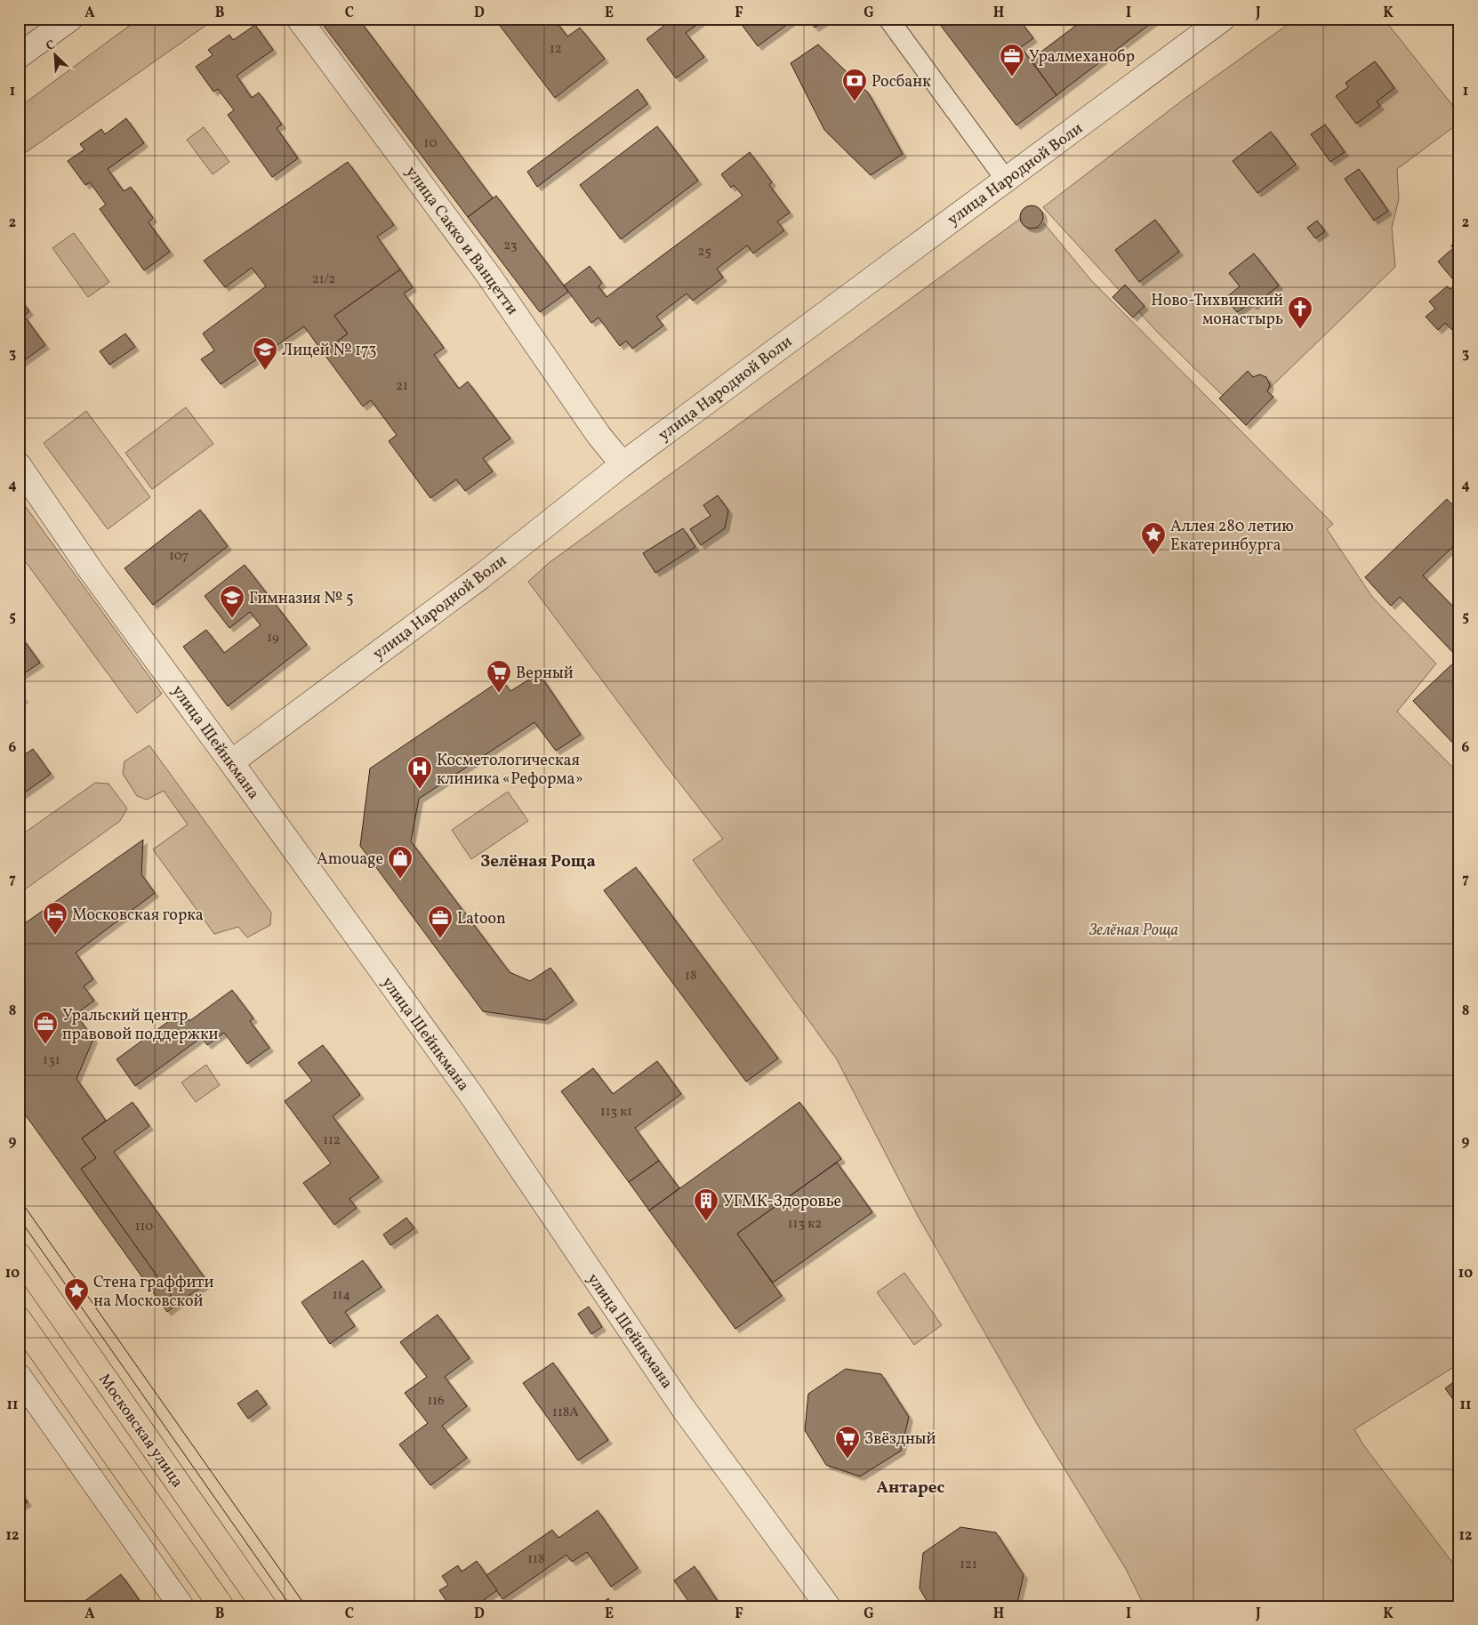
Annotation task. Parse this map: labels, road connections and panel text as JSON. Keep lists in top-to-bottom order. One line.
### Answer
{"streets":{"main road":["Московская улица"],"street":["улица Народной Воли","улица Сакко и Ванцетти","улица Шейнкмана"]},"crossings":[["улица Народной Воли","улица Сакко и Ванцетти"],["улица Народной Воли","улица Шейнкмана"]],"districts":["Зелёная Роща","Антарес"],"parks":["Зелёная Роща"],"places":{"office":["Уралмеханобр","Latoon","Уральский центр правовой поддержки"],"bank":["Росбанк"],"church":["Ново-Тихвинский монастырь"],"school or university":["Лицей № 173","Гимназия № 5"],"place":["Аллея 280 летию Екатеринбурга","Стена граффити на Московской"],"supermarket":["Верный","Звёздный"],"hospital":["Косметологическая клиника «Реформа»"],"shop":["Amouage"],"hotel":["Московская горка"],"building":["УГМК-Здоровье"]},"house_numbers":["12","10","23","25","21/2","21","107","19","18","131","113 к1","112","113 к2","110","114","116","118А","118","121"],"north":"top left","grid":{"columns":["A","B","C","D","E","F","G","H","I","J","K"],"rows":["1","2","3","4","5","6","7","8","9","10","11","12"]}}
